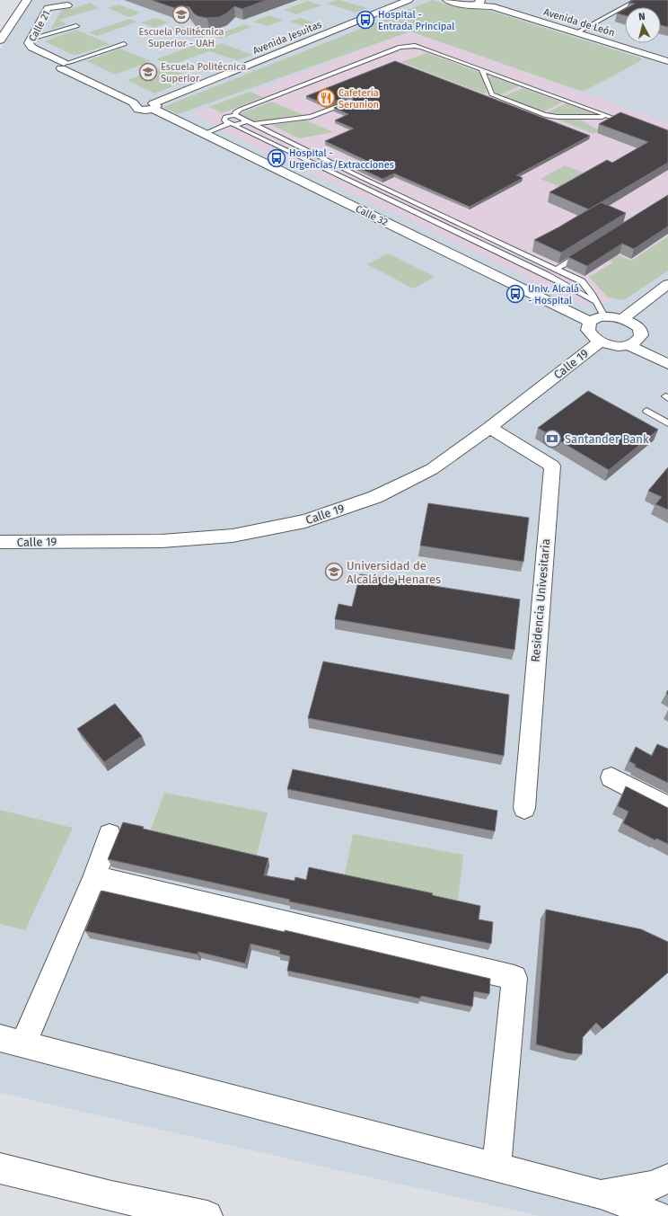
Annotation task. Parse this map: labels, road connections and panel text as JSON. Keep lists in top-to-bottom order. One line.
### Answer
{"streets":{"street":["Avenida de León","Calle 21","Avenida Jesuitas","Calle 32","Calle 19","Residencia Univesitaria"]},"crossings":[["Calle 21","Avenida Jesuitas"],["Calle 21","Calle 32"],["Avenida Jesuitas","Calle 32"],["Calle 19","Residencia Univesitaria"]],"places":{"school or university":["Escuela Politécnica Superior - UAH","Escuela Politécnica Superior","Universidad de Alcalá de Henares"],"bus stop":["Hospital - Entrada Principal","Hospital - Urgencias/Extracciones","Univ. Alcalá - Hospital"],"restaurant":["Cafetería Serunion"],"bank":["Santander Bank"]},"north":"top"}
